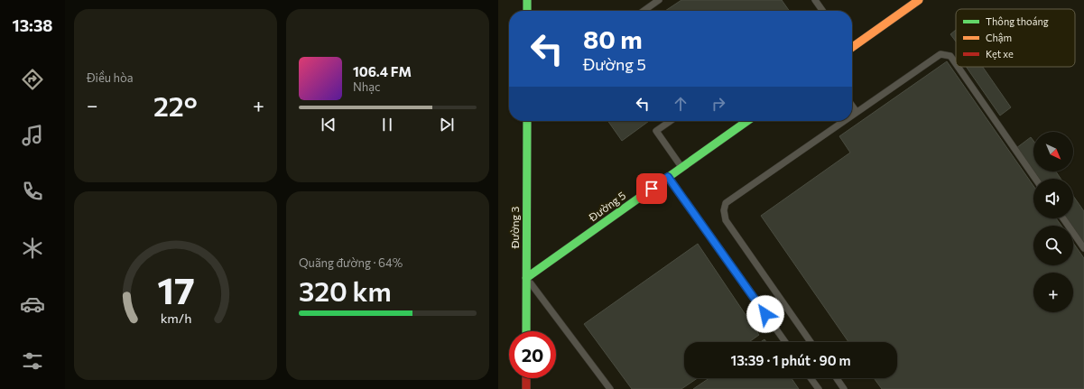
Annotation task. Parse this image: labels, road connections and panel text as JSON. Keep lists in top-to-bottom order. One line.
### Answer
{"streets":{"street":["Đường 5","Đường 3"]},"crossings":[["Đường 5","Đường 3"]],"legend":["Thông thoáng","Chậm","Kẹt xe"],"north":"bottom right","page":{"tabs":"13:38","tile":["Điều hòa",["Quãng đường · 64%","320 km"]],"turn":["80 m","Đường 5"],"song":["106.4 FM","Nhạc"],"heat":["−","22°","+"],"map_buttons":"+","limit":"20","trip":"13:39 · 1 phút · 90 m","gauge":["17","km/h"]}}
